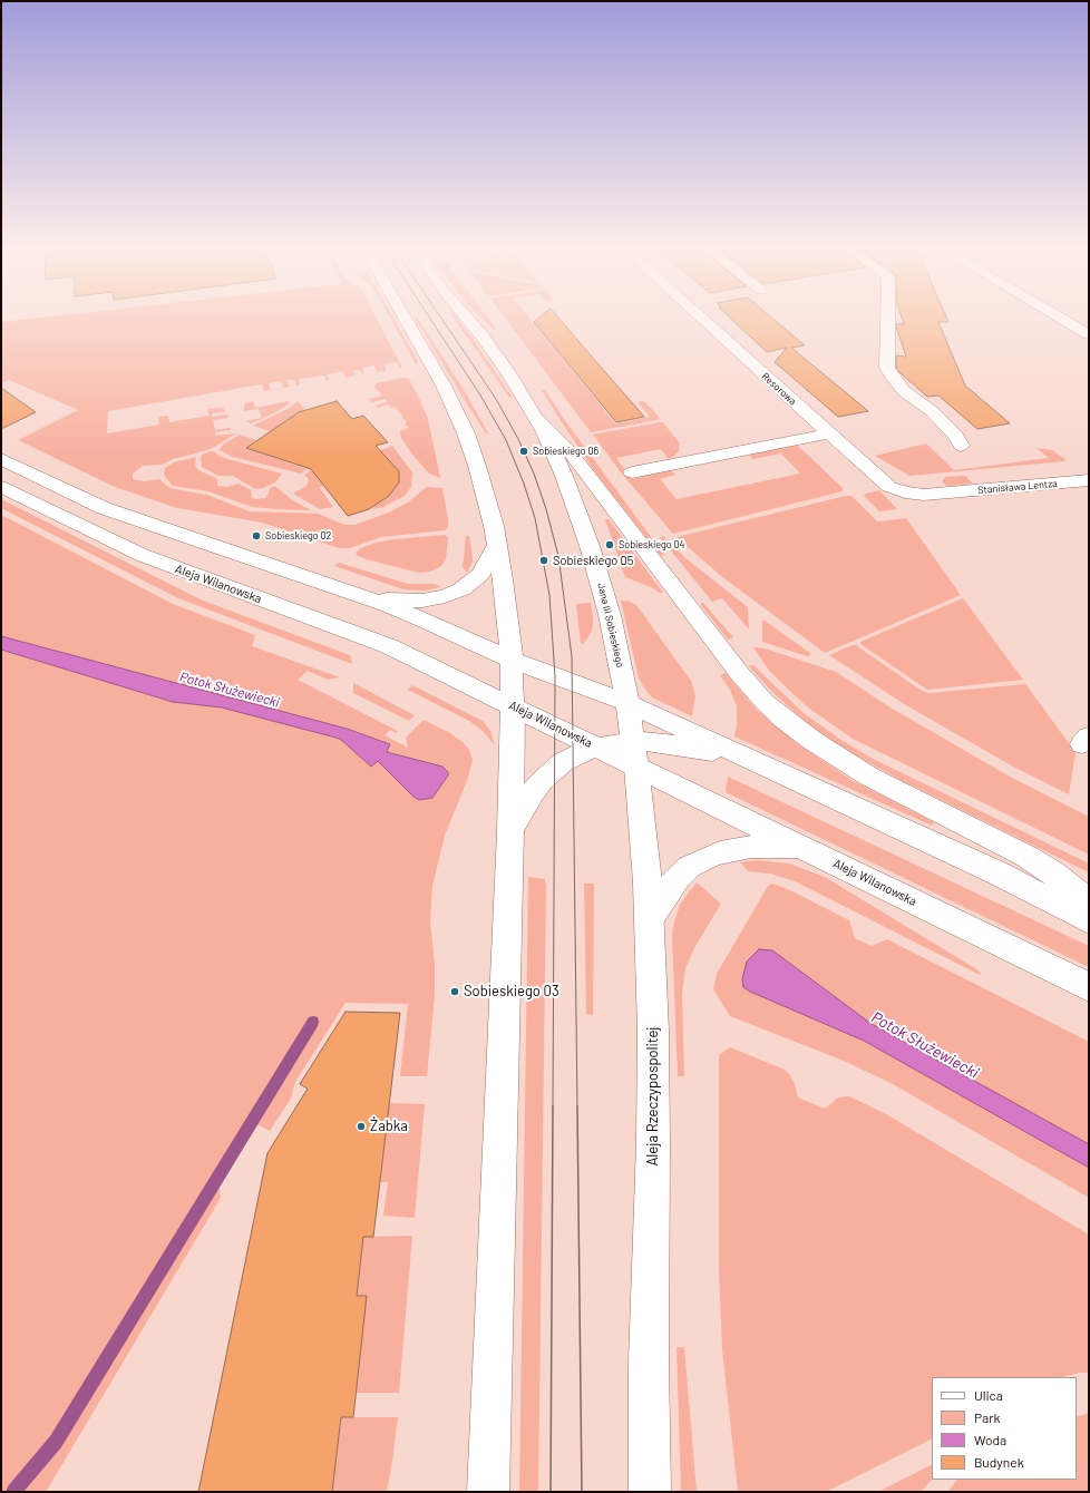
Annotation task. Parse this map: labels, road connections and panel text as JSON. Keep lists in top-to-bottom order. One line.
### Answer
{"streets":{"main road":["Resorowa","Stanisława Lentza","Aleja Wilanowska","Jana III Sobieskiego","Aleja Rzeczypospolitej"]},"crossings":[["Resorowa","Stanisława Lentza"],["Aleja Wilanowska","Aleja Rzeczypospolitej"],["Jana III Sobieskiego","Aleja Rzeczypospolitej"]],"water":["Potok Służewiecki"],"places":["Sobieskiego 06","Sobieskiego 02","Sobieskiego 04","Sobieskiego 05","Sobieskiego 03","Żabka"],"legend":["Ulica","Park","Woda","Budynek"]}
